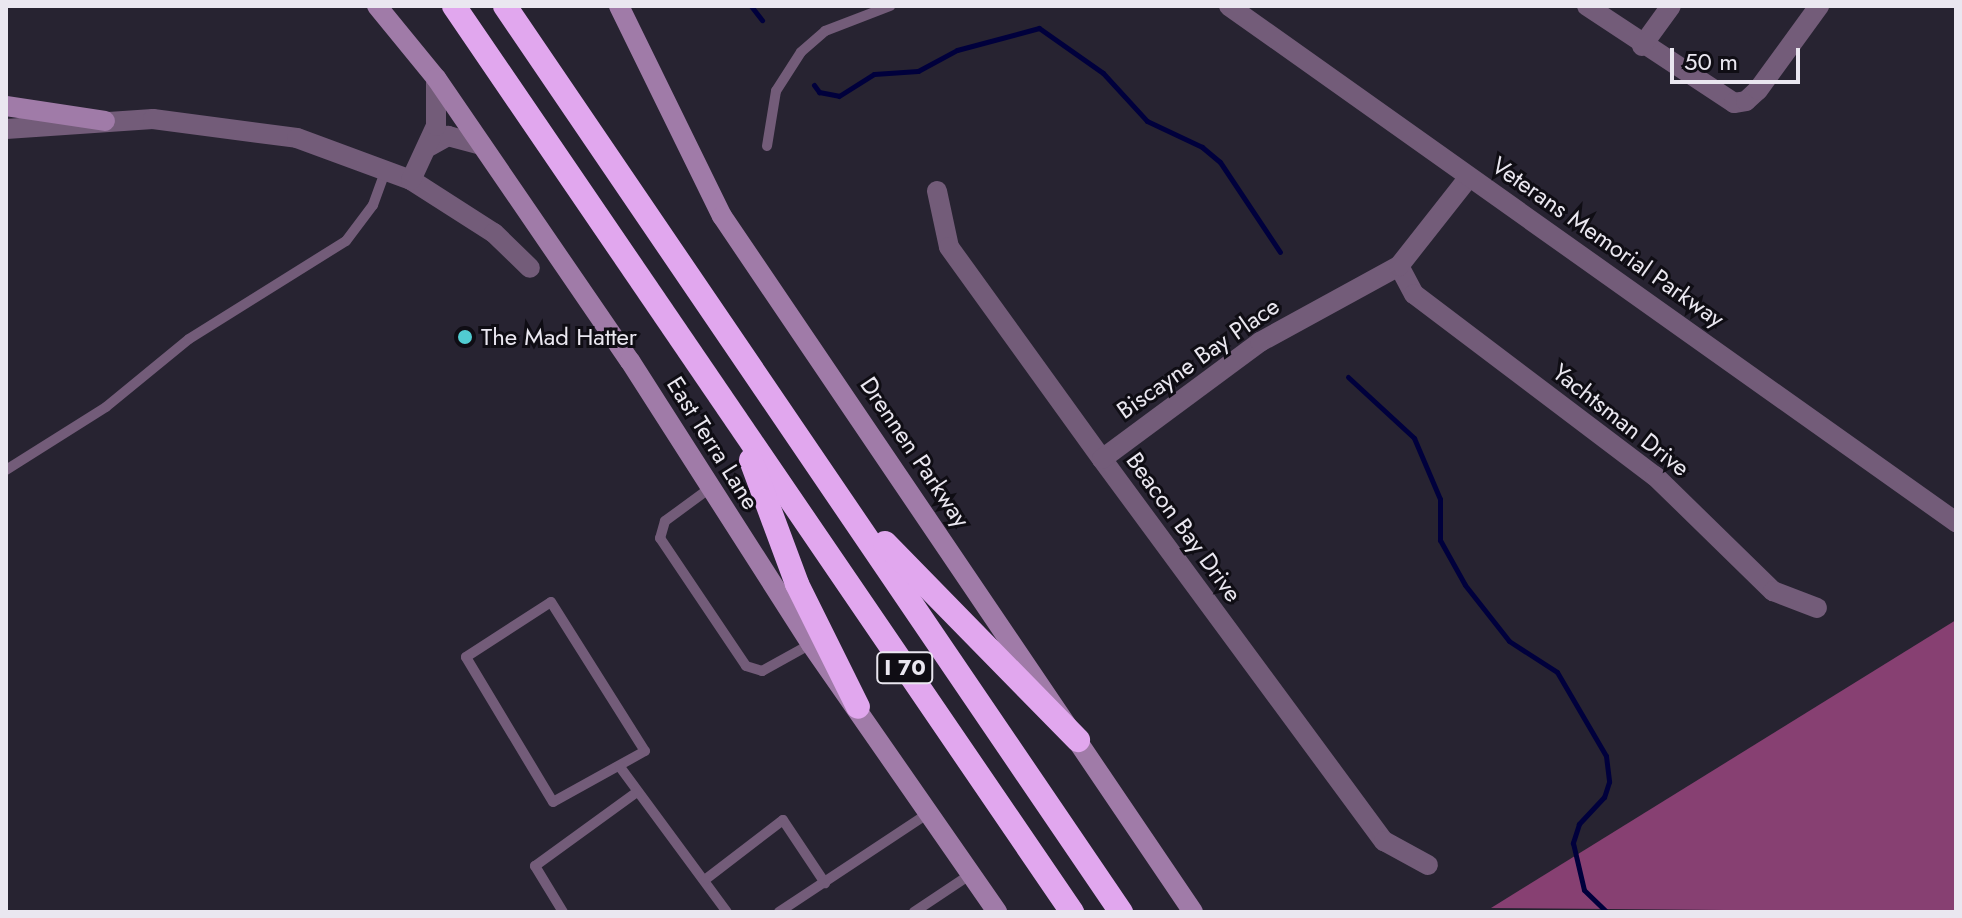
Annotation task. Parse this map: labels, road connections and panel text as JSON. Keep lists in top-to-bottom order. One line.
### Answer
{"streets":{"highway":["I 70"],"main road":["East Terra Lane","Drennen Parkway"],"street":["Veterans Memorial Parkway","Biscayne Bay Place","Yachtsman Drive","Beacon Bay Drive"]},"crossings":[["Biscayne Bay Place","Yachtsman Drive"],["Biscayne Bay Place","Beacon Bay Drive"]],"places":["The Mad Hatter"],"scale_bar":"50 m"}
